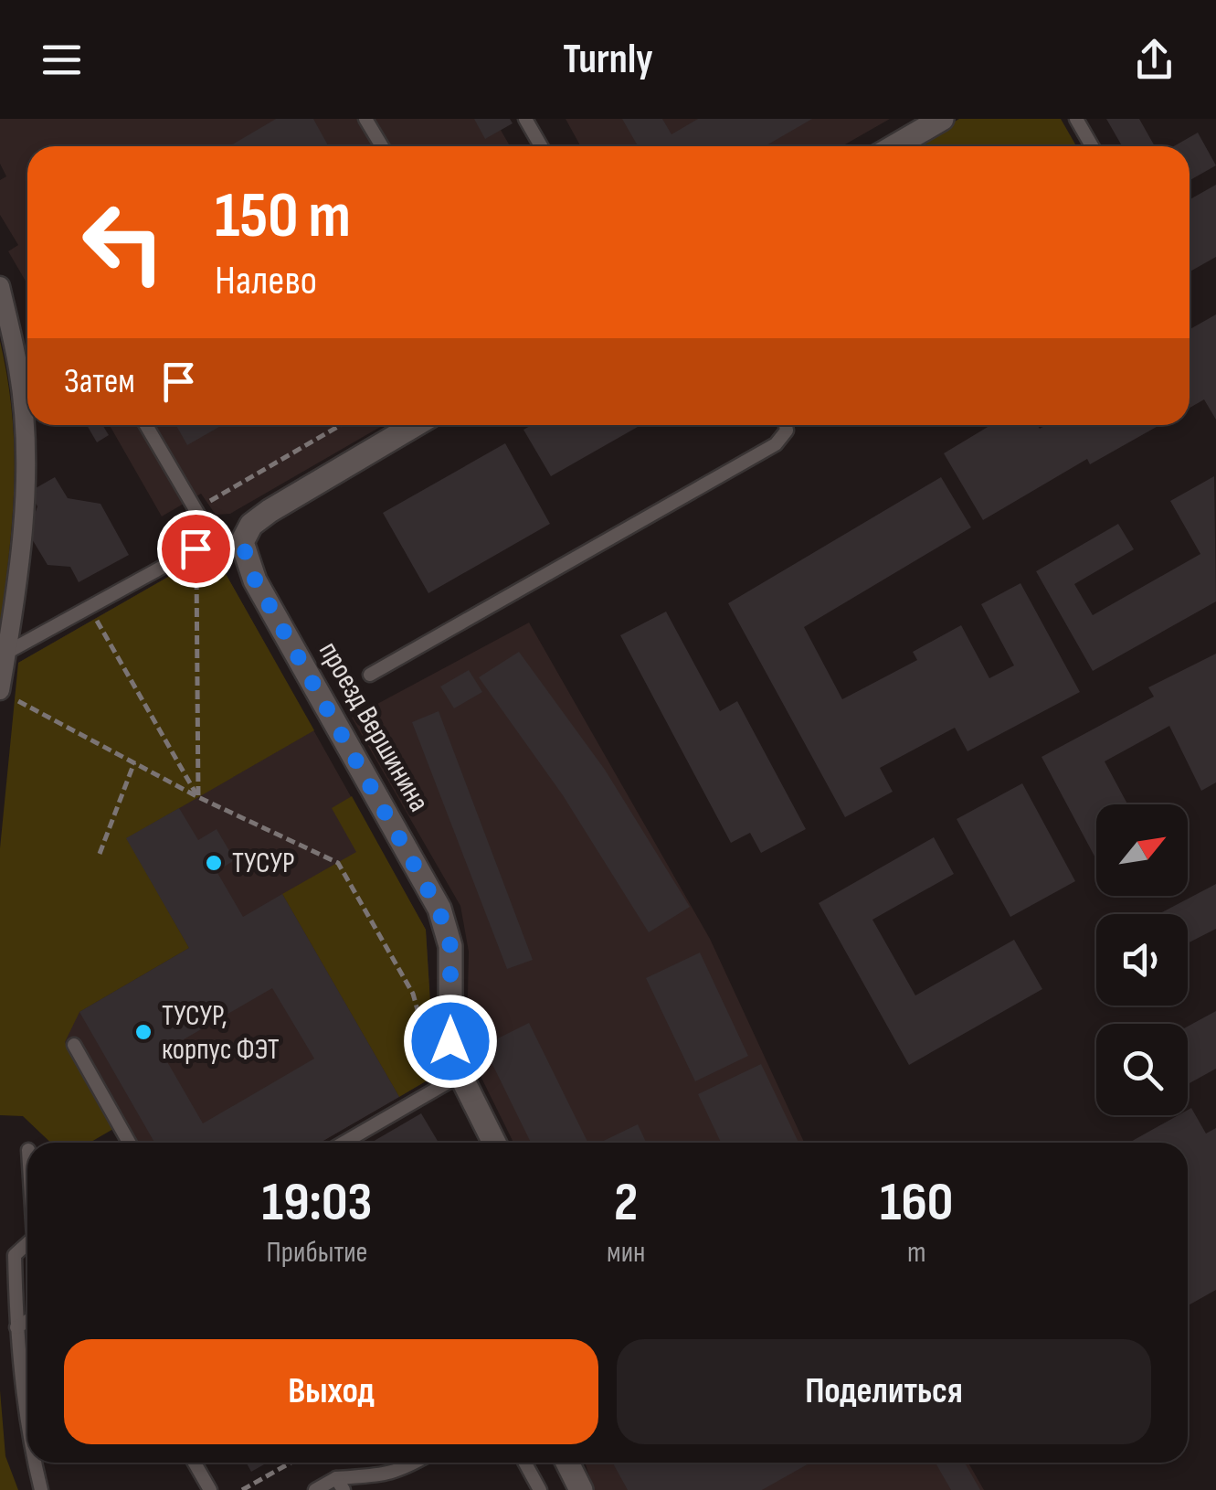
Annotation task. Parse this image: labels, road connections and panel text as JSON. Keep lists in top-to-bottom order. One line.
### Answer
{"streets":{"street":["проезд Вершинина"]},"places":["ТУСУР","ТУСУР, корпус ФЭТ"],"north":"top right","page":{"header":"Turnly","turn":["150 m","Налево"],"then":"Затем","eta":["19:03","Прибытие","2","мин","160","m"],"buttons":["Выход","Поделиться"]}}
